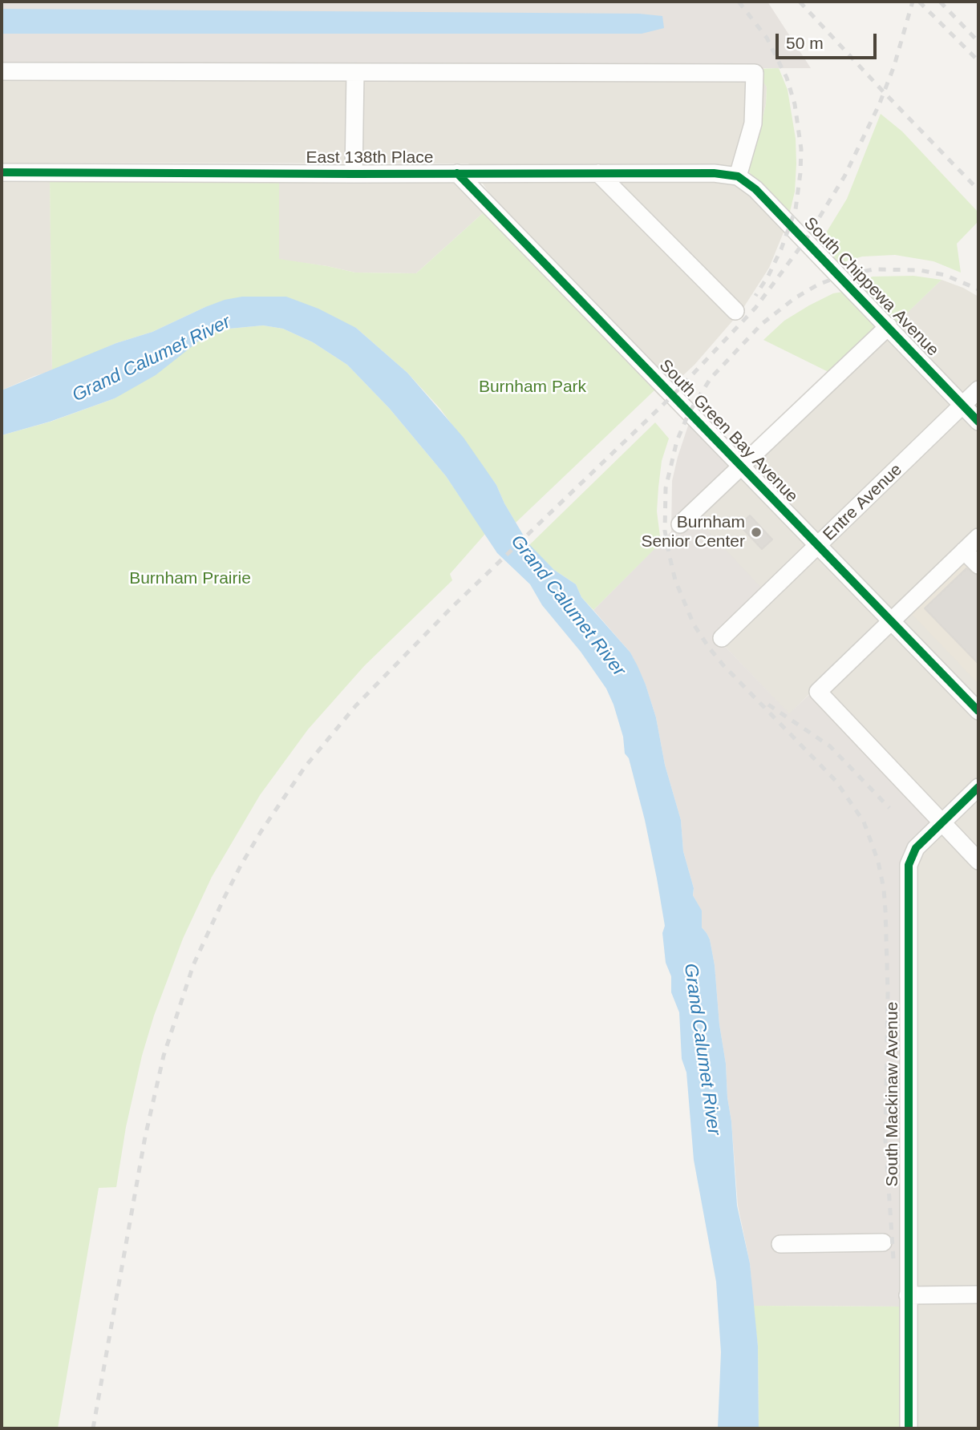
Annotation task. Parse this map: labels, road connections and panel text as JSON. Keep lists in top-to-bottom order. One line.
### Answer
{"streets":{"street":["East 138th Place","South Chippewa Avenue","South Green Bay Avenue","Entre Avenue","South Mackinaw Avenue"]},"crossings":[["East 138th Place","South Chippewa Avenue"],["East 138th Place","South Green Bay Avenue"],["South Chippewa Avenue","Entre Avenue"],["South Green Bay Avenue","Entre Avenue"]],"water":["Grand Calumet River"],"parks":["Burnham Park","Burnham Prairie"],"places":["Burnham Senior Center"],"scale_bar":"50 m"}
